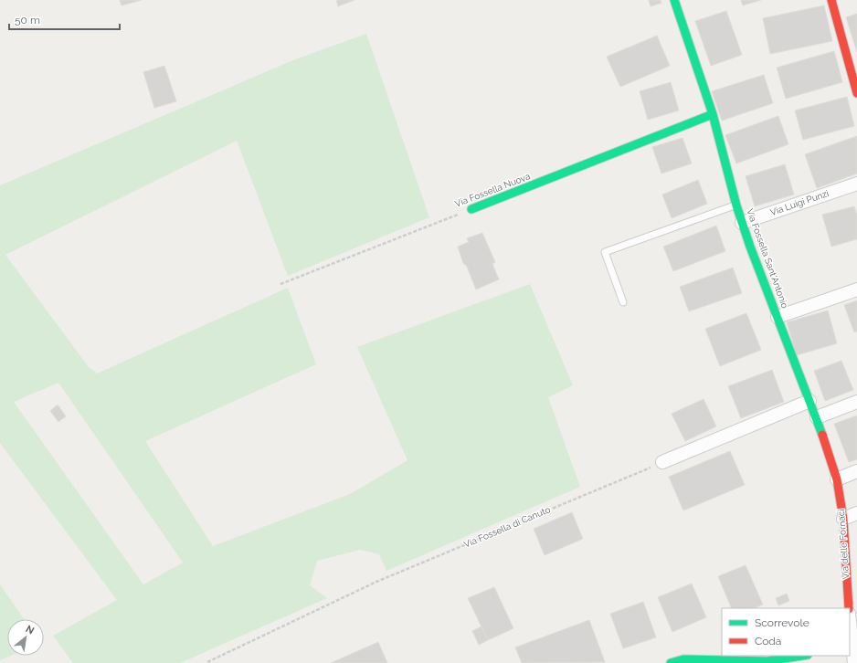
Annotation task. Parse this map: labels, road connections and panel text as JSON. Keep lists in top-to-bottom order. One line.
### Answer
{"streets":{"street":["Via Fossella Nuova","Via Luigi Punzi","Via Fossella Sant'Antonio","Via delle Fornaci"],"path":["Via Fossella di Canuto"]},"crossings":[["Via Fossella Nuova","Via Fossella Sant'Antonio"],["Via Luigi Punzi","Via Fossella Sant'Antonio"],["Via Fossella Sant'Antonio","Via delle Fornaci"]],"legend":["Scorrevole","Coda"],"scale_bar":"50 m","north":"top right"}
